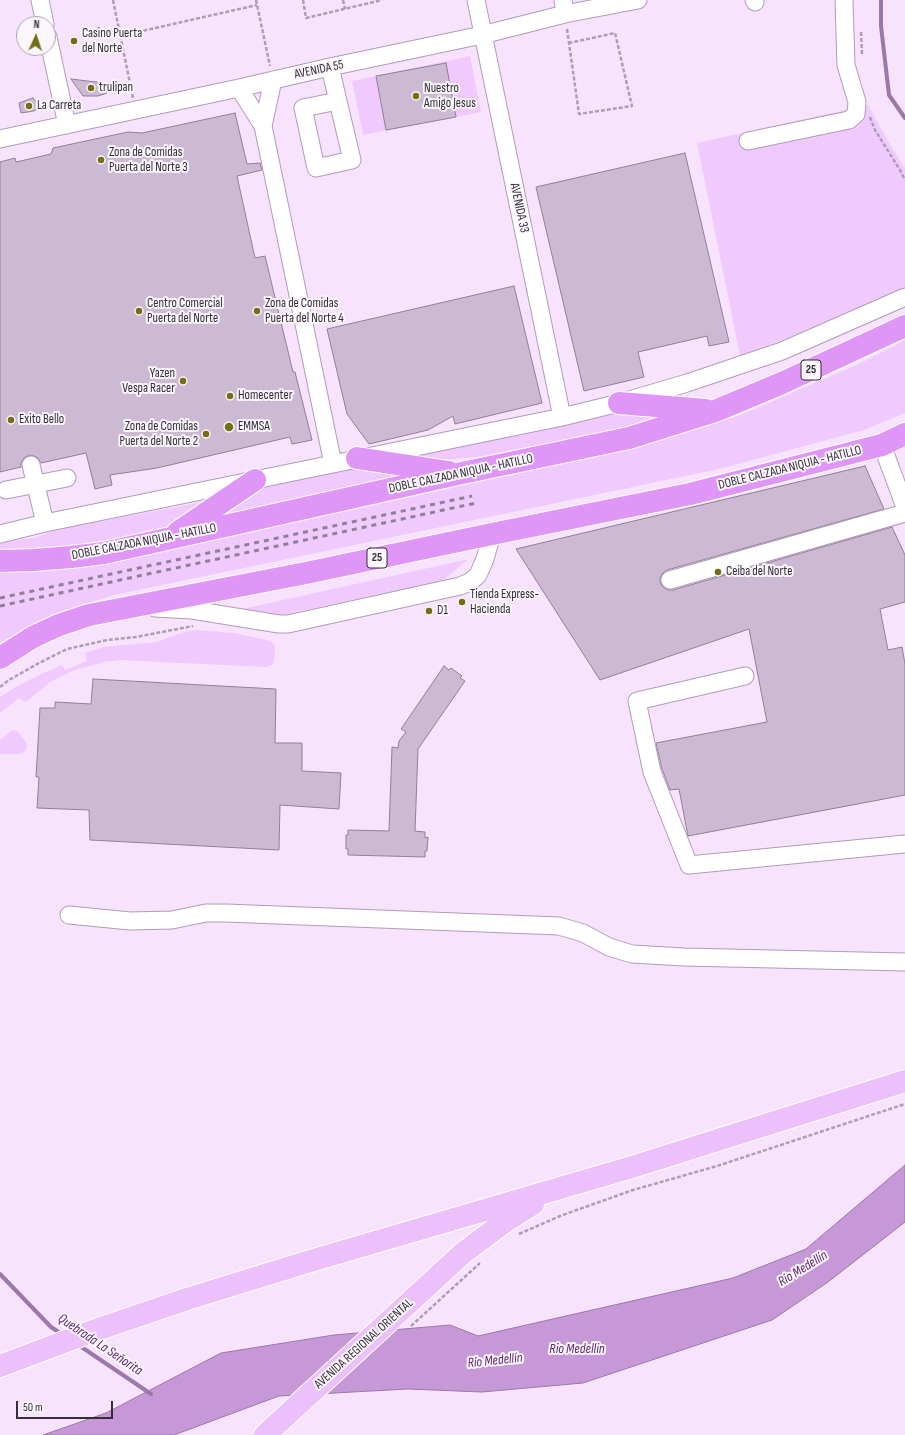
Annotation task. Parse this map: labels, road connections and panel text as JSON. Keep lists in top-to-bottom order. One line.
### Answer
{"streets":{"highway":["25","DOBLE CALZADA NIQUIA - HATILLO"],"main road":["AVENIDA REGIONAL ORIENTAL"],"street":["AVENIDA 55","AVENIDA 33"]},"crossings":[["AVENIDA 55","AVENIDA 33"]],"water":["Río Medellín","Quebrada La Señorita","Rio Medellin"],"places":["Casino Puerta del Norte","trulipan","Nuestro Amigo Jesus","La Carreta","Zona de Comidas Puerta del Norte 3","Centro Comercial Puerta del Norte","Zona de Comidas Puerta del Norte 4","Yazen Vespa Racer","Homecenter","Exito Bello","EMMSA","Zona de Comidas Puerta del Norte 2","Ceiba del Norte","Tienda Express- Hacienda","D1"],"scale_bar":"50 m","north":"top"}
